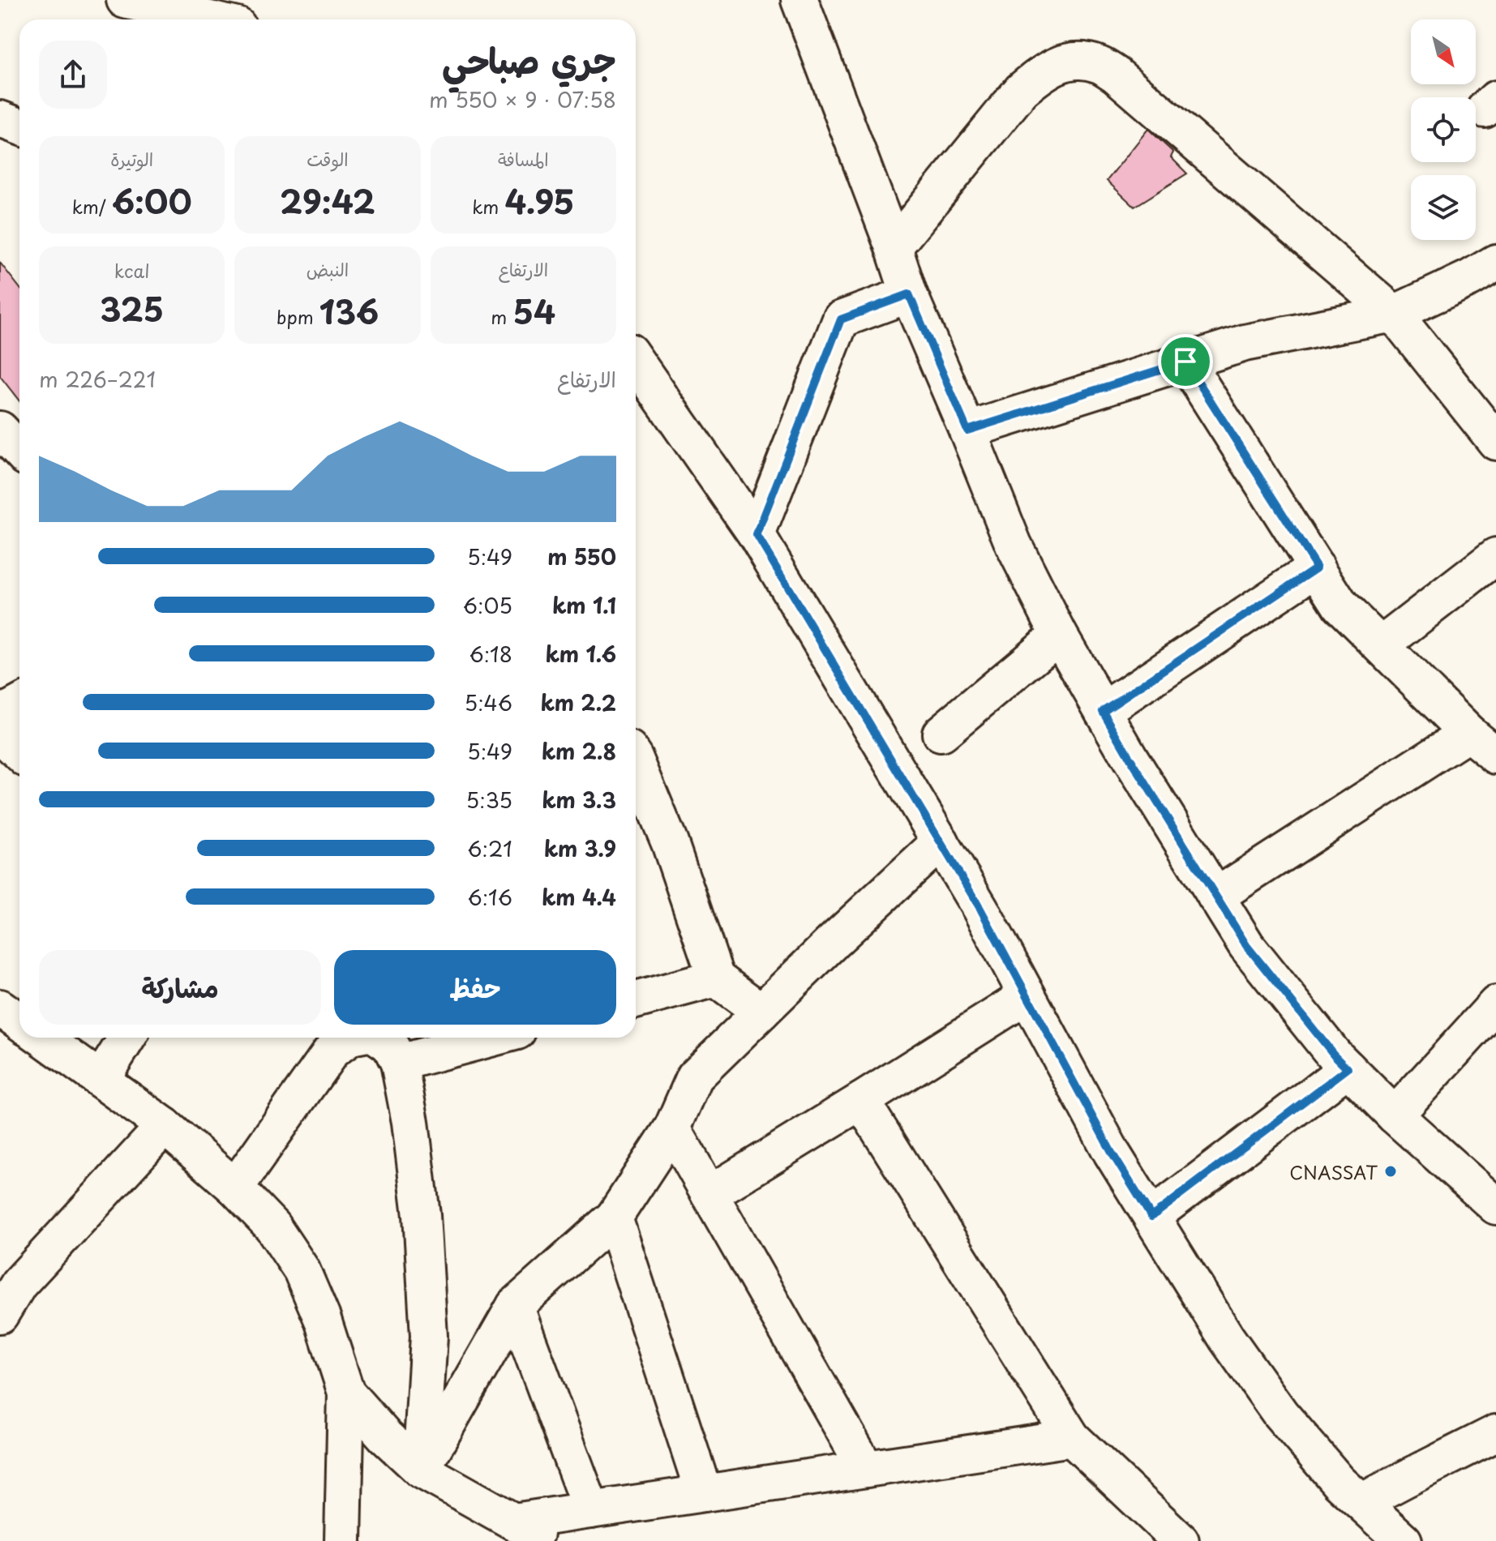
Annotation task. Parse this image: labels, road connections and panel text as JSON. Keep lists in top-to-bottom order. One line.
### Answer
{"places":["CNASSAT"],"north":"bottom right","page":{"heading":["جري صباحي","07:58 · 9 × 550 m"],"stats":[["المسافة","4.95 km"],["الوقت","29:42"],["الوتيرة","6:00 /km"],["الارتفاع","54 m"],["النبض","136 bpm"],["kcal","325"]],"chart":["الارتفاع","221–226 m"],"list":[{"name":"550 m","note":"5:49"},{"name":"1.1 km","note":"6:05"},{"name":"1.6 km","note":"6:18"},{"name":"2.2 km","note":"5:46"},{"name":"2.8 km","note":"5:49"},{"name":"3.3 km","note":"5:35"},{"name":"3.9 km","note":"6:21"},{"name":"4.4 km","note":"6:16"}],"buttons":["حفظ","مشاركة"]}}
